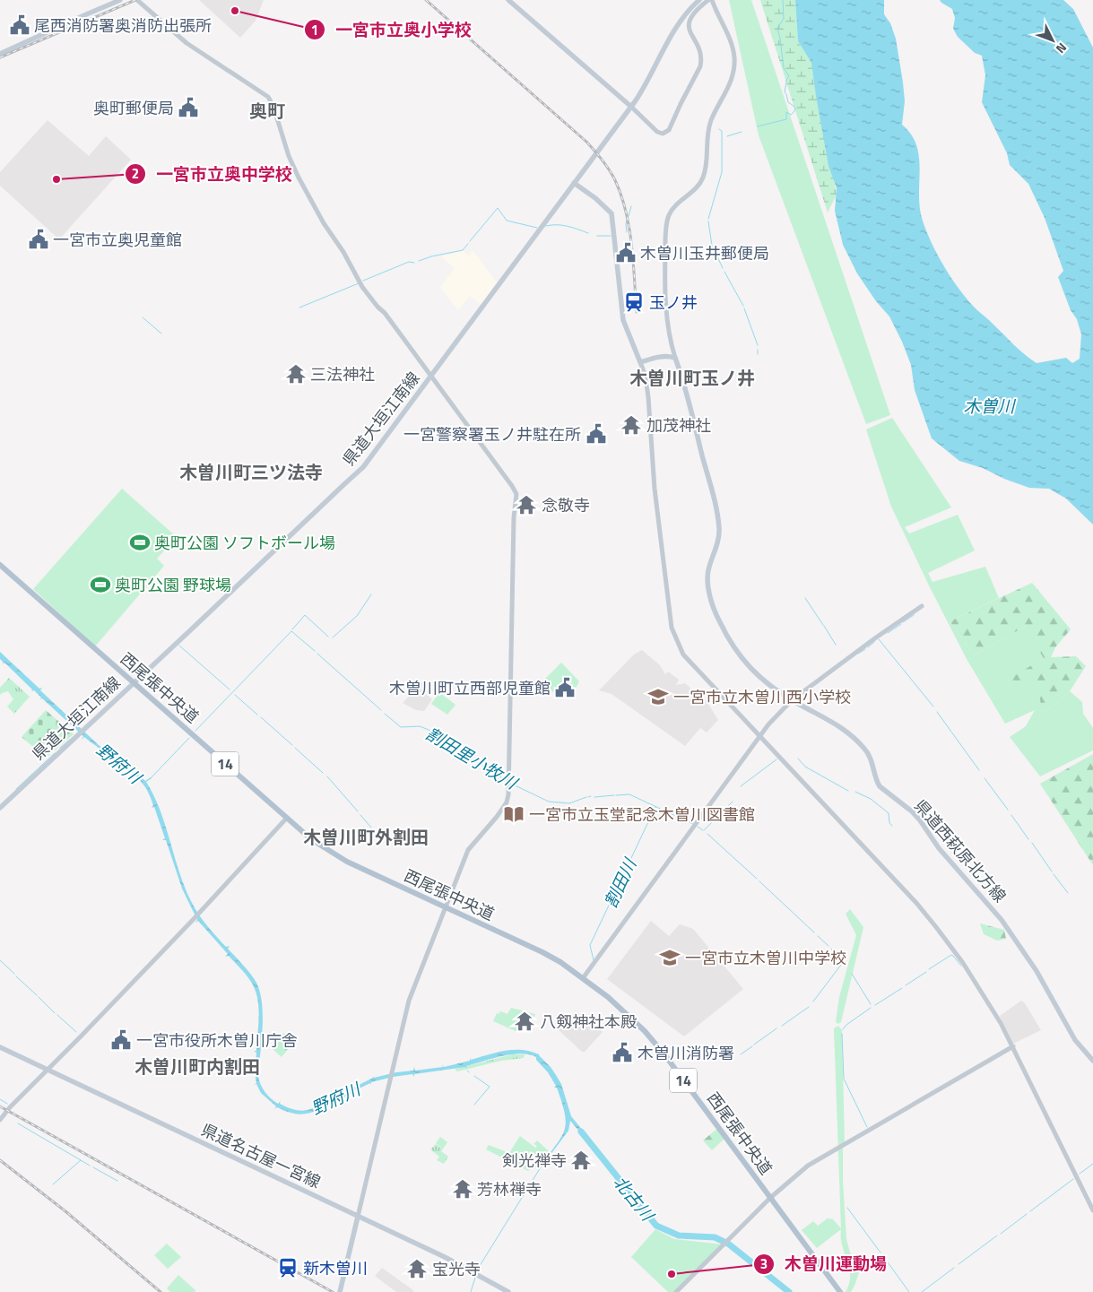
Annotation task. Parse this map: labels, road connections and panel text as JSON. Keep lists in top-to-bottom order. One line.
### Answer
{"streets":{"main road":["県道大垣江南線","西尾張中央道","14","県道西萩原北方線","県道名古屋一宮線"]},"crossings":[["県道大垣江南線","西尾張中央道"]],"districts":["奥町","木曽川町玉ノ井","木曽川町三ツ法寺","木曽川町外割田","木曽川町内割田"],"water":["木曽川","割田里小牧川","野府川","割田川","北古川"],"places":{"other":["一宮市立奥小学校","一宮市立奥中学校","木曽川運動場"],"public building":["尾西消防署奥消防出張所","奥町郵便局","一宮市立奥児童館","木曽川玉井郵便局","一宮警察署玉ノ井駐在所","木曽川町立西部児童館","一宮市役所木曽川庁舎","木曽川消防署"],"station":["玉ノ井","新木曽川"],"temple":["三法神社","加茂神社","念敬寺","八剱神社本殿","剣光禅寺","芳林禅寺","宝光寺"],"sports":["奥町公園 ソフトボール場","奥町公園 野球場"],"school or university":["一宮市立木曽川西小学校","一宮市立木曽川中学校"],"library":["一宮市立玉堂記念木曽川図書館"]},"north":"bottom right"}
